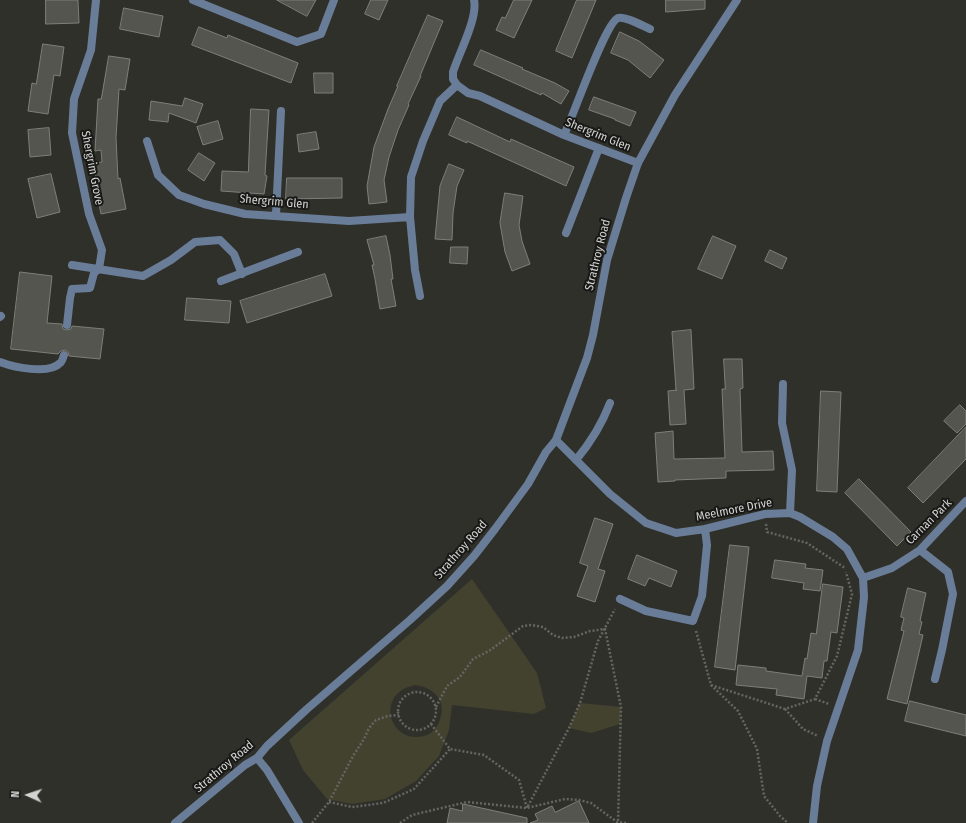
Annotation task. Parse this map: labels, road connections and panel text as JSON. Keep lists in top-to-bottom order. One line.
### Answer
{"streets":{"street":["Shergrim Glen","Shergrim Grove","Strathroy Road","Meelmore Drive","Carnan Park"]},"crossings":[["Shergrim Glen","Strathroy Road"],["Strathroy Road","Meelmore Drive"],["Meelmore Drive","Carnan Park"]],"north":"left"}
